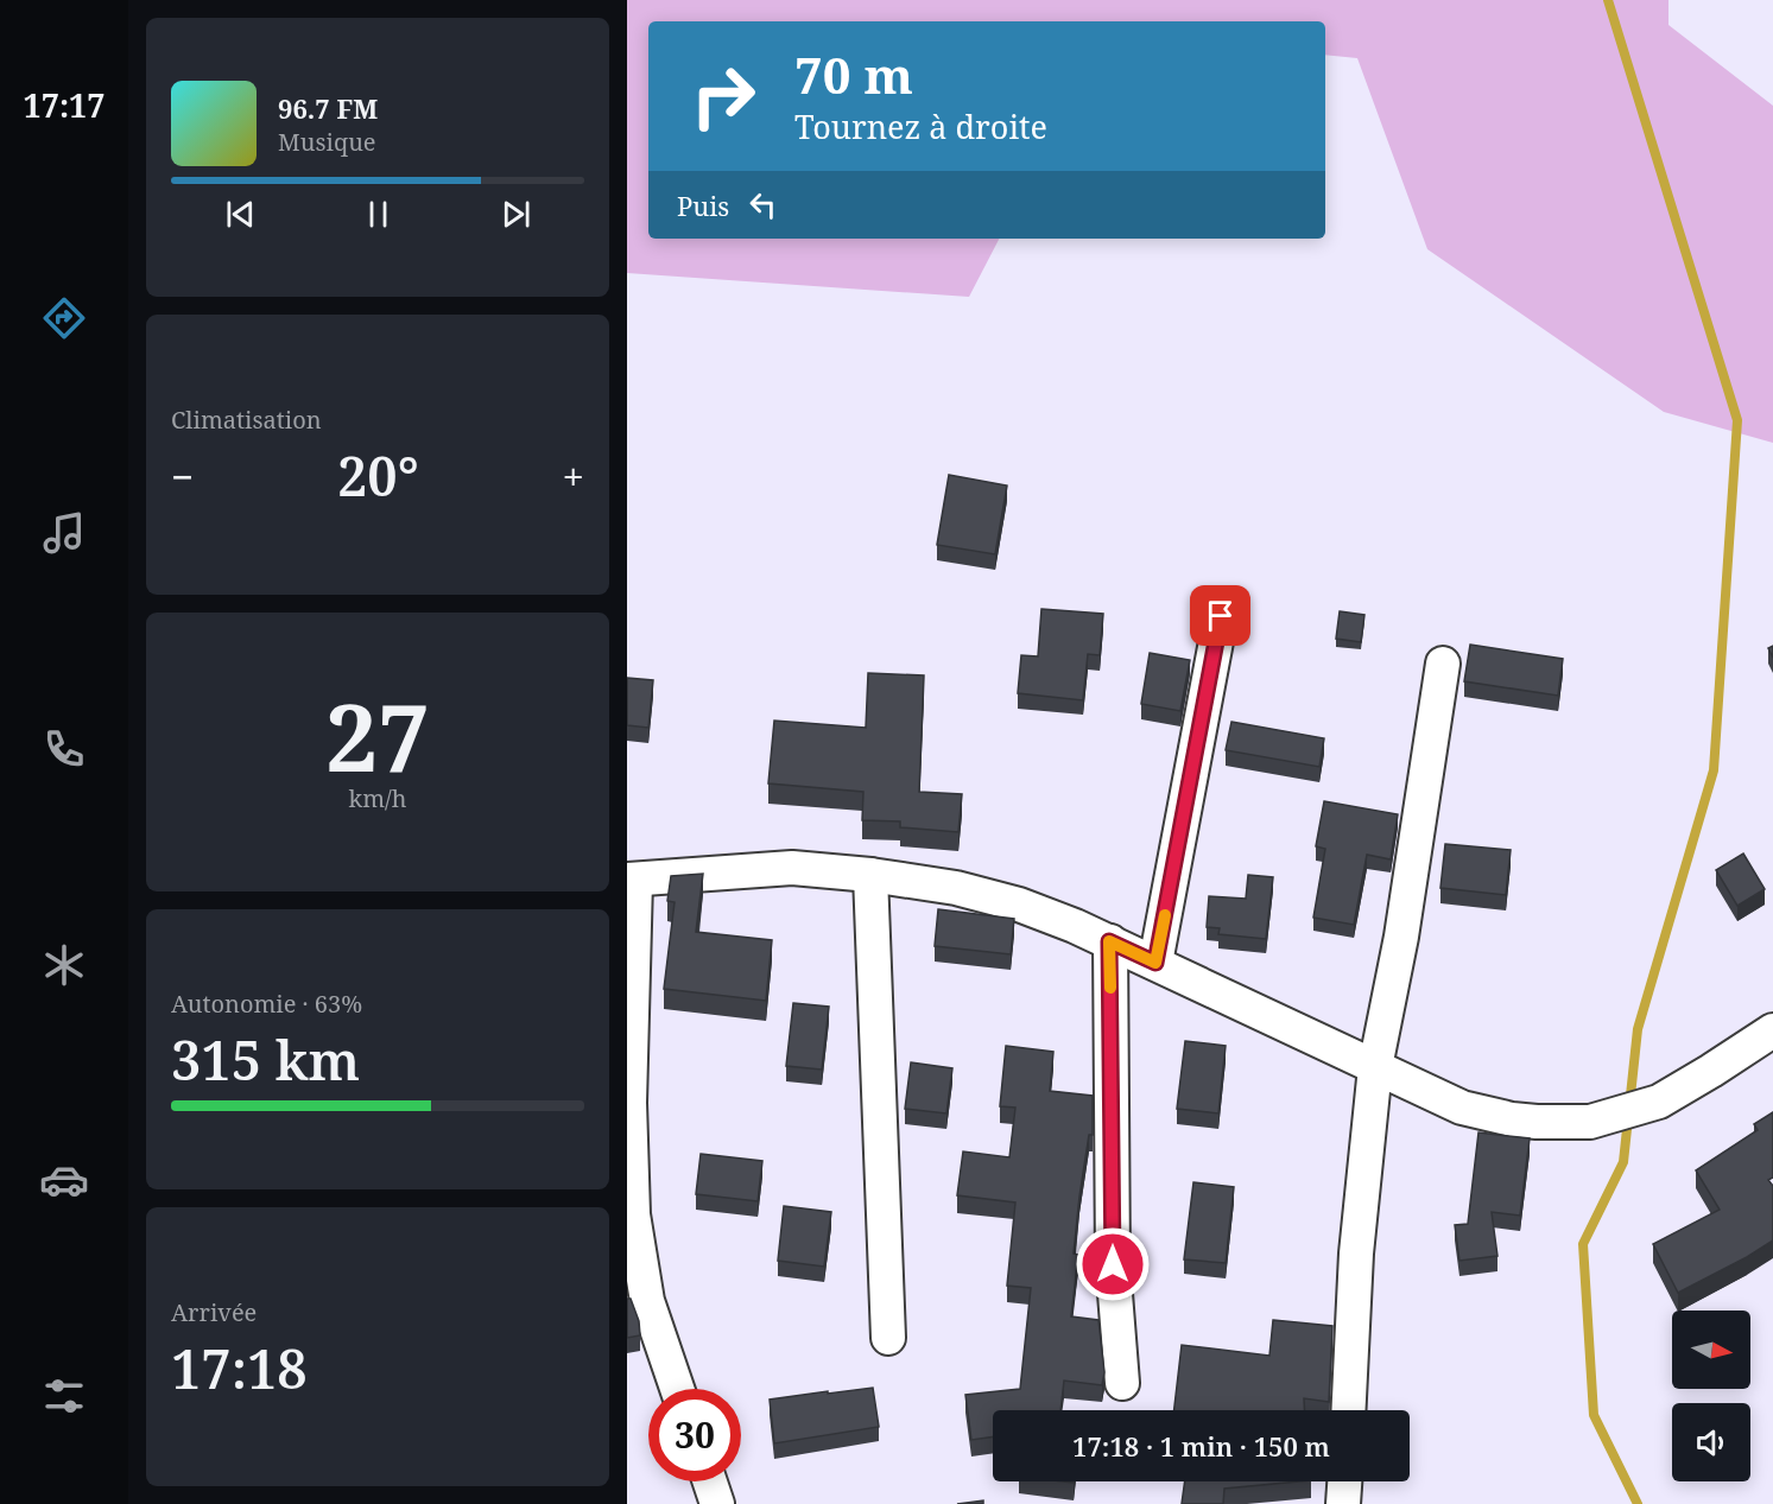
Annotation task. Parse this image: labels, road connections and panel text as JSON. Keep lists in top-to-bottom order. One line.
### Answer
{"north":"right","page":{"tabs":"17:17","turn":["70 m","Tournez à droite"],"song":["96.7 FM","Musique"],"then":"Puis","tile":["Climatisation",["27","km/h"],["Autonomie · 63%","315 km"],["Arrivée","17:18"]],"heat":["−","20°","+"],"limit":"30","trip":"17:18 · 1 min · 150 m"}}
